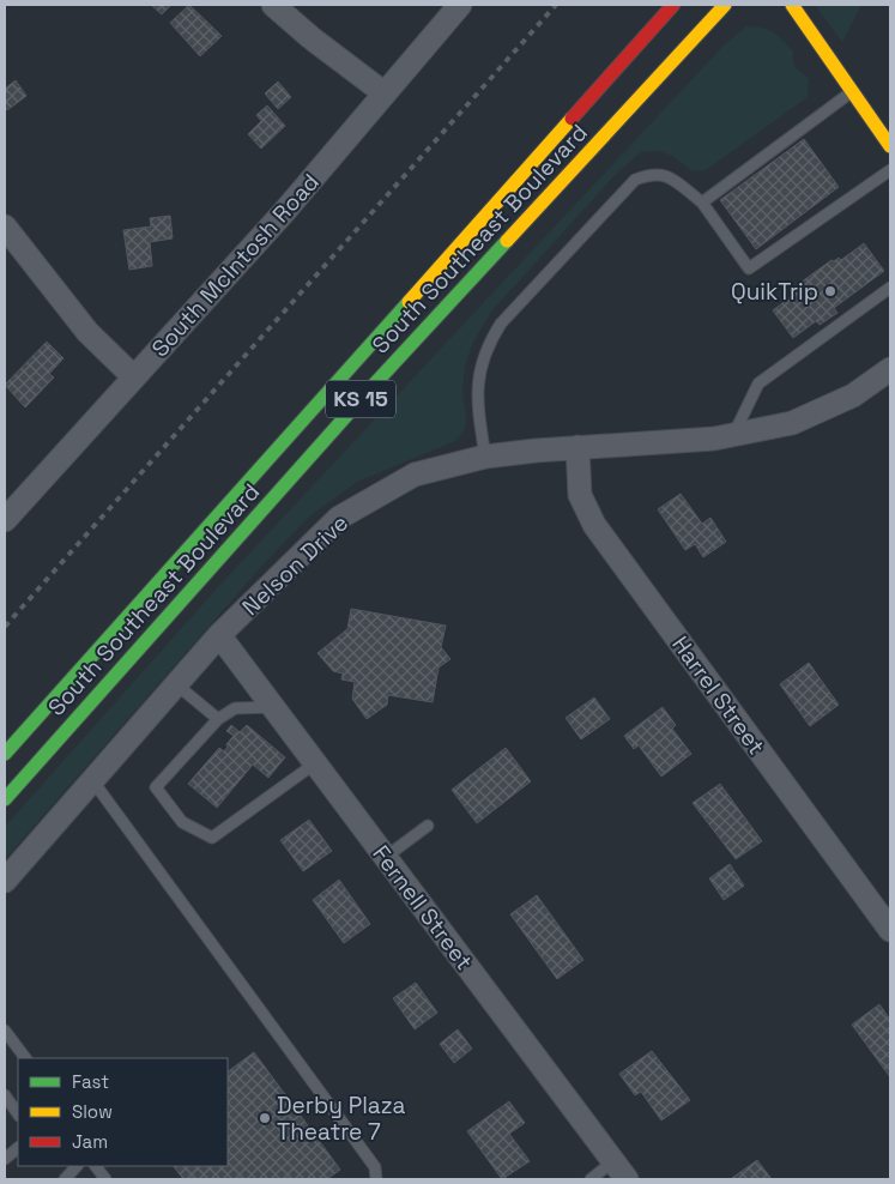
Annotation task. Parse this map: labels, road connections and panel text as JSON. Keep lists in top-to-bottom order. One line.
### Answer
{"streets":{"main road":["South Southeast Boulevard","KS 15"],"street":["South McIntosh Road","Nelson Drive","Harrel Street","Fernell Street"]},"crossings":[["Nelson Drive","Harrel Street"],["Nelson Drive","Fernell Street"]],"places":["QuikTrip","Derby Plaza Theatre 7"],"legend":["Fast","Slow","Jam"]}
